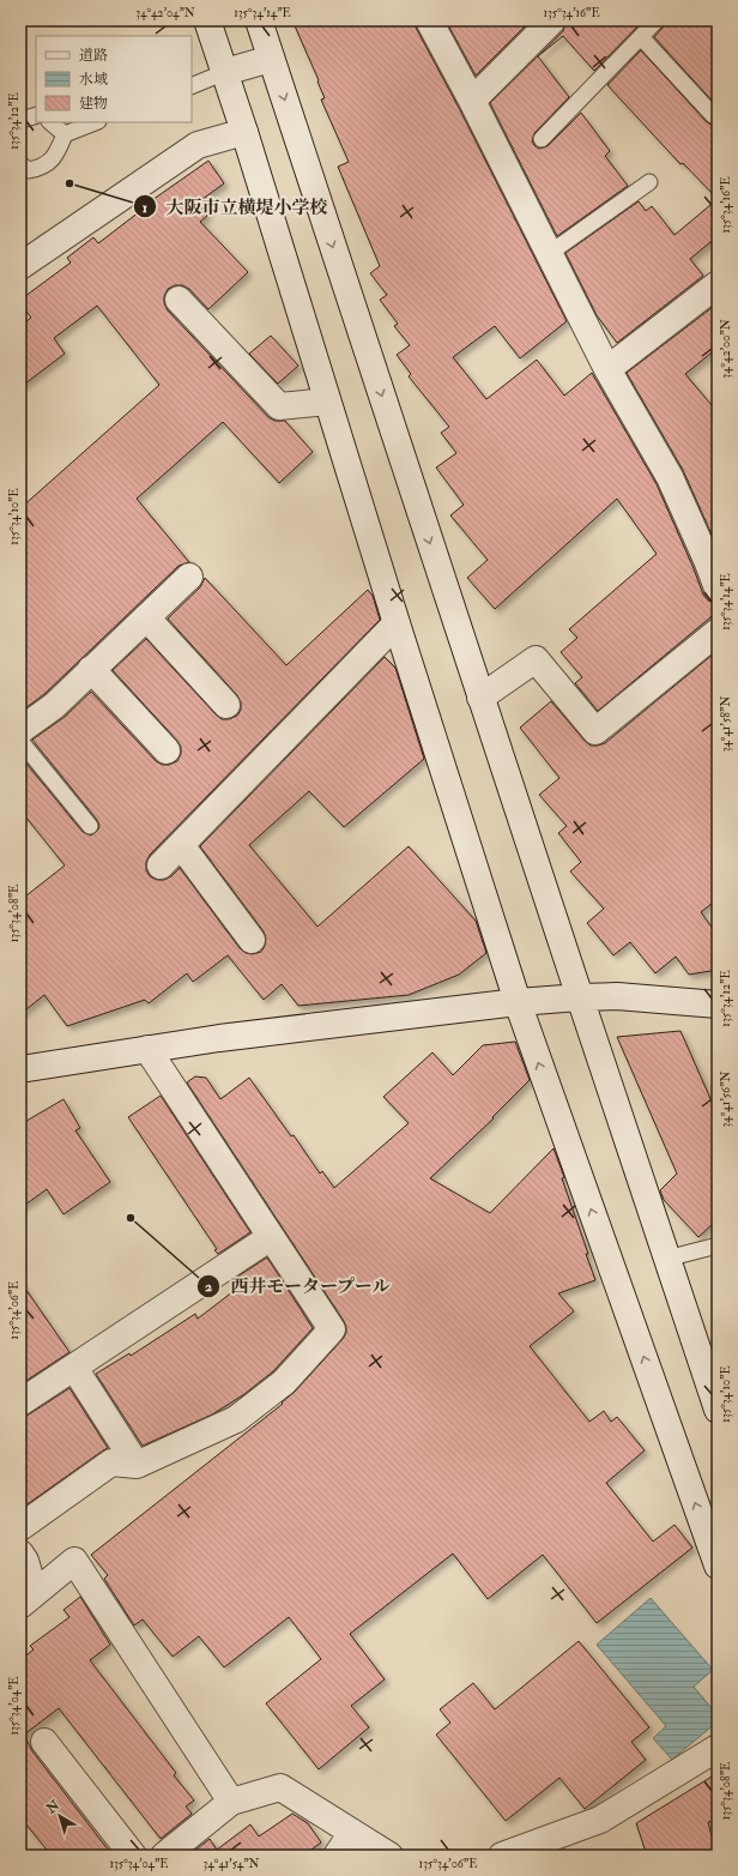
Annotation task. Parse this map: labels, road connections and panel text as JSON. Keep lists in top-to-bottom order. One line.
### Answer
{"places":["大阪市立横堤小学校","西井モータープール"],"legend":["道路","水域","建物"],"north":"top left","coordinates":["34°42'04\"N","135°34'14\"E","135°34'16\"E","135°34'12\"E","34°42'00\"N","135°34'10\"E","34°41'58\"N","135°34'08\"E","34°41'56\"N","135°34'06\"E","135°34'04\"E","34°41'54\"N"]}
